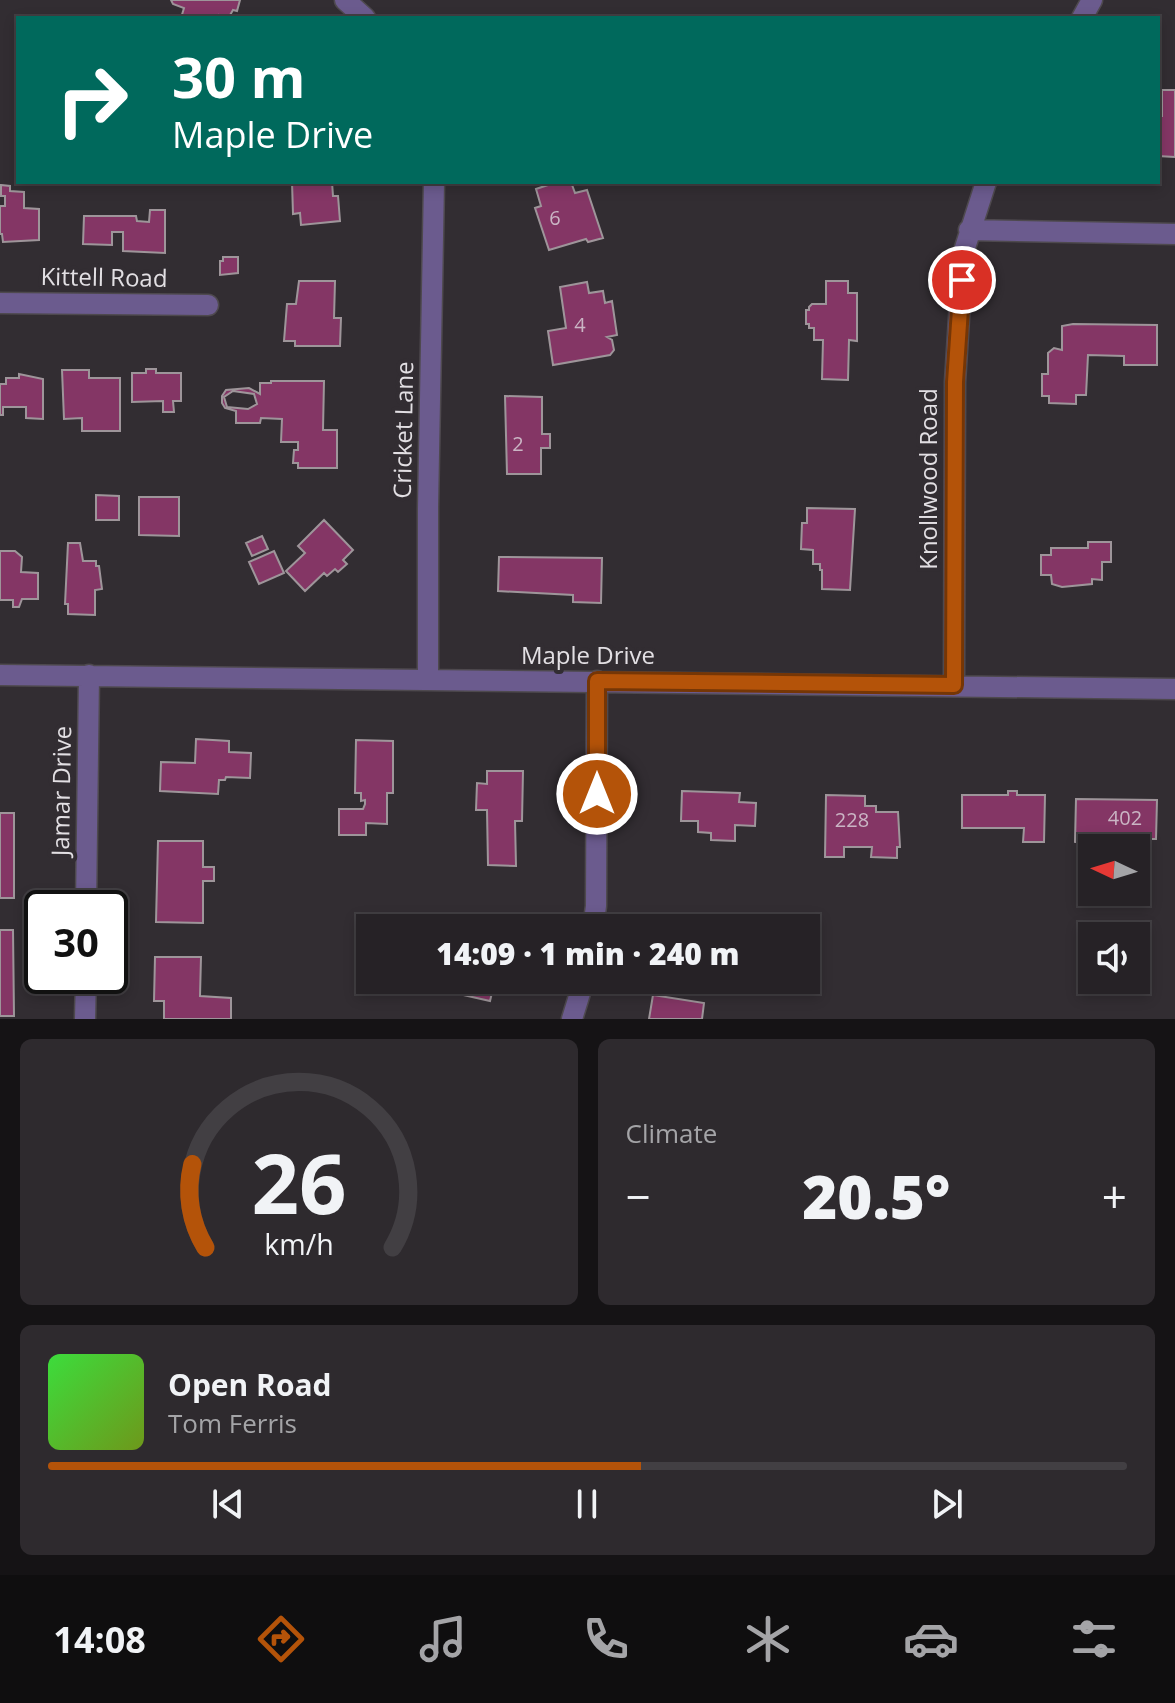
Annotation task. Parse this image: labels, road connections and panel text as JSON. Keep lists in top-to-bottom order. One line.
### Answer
{"streets":{"street":["Kittell Road","Cricket Lane","Knollwood Road","Maple Drive","Jamar Drive"]},"crossings":[["Cricket Lane","Maple Drive"],["Knollwood Road","Maple Drive"],["Maple Drive","Jamar Drive"]],"house_numbers":["6","4","2","402","228"],"north":"left","page":{"turn":["30 m","Maple Drive"],"limit":"30","trip":"14:09 · 1 min · 240 m","tile":"Climate","heat":["−","20.5°","+"],"song":["Open Road","Tom Ferris"],"tabs":"14:08","gauge":["26","km/h"]}}
